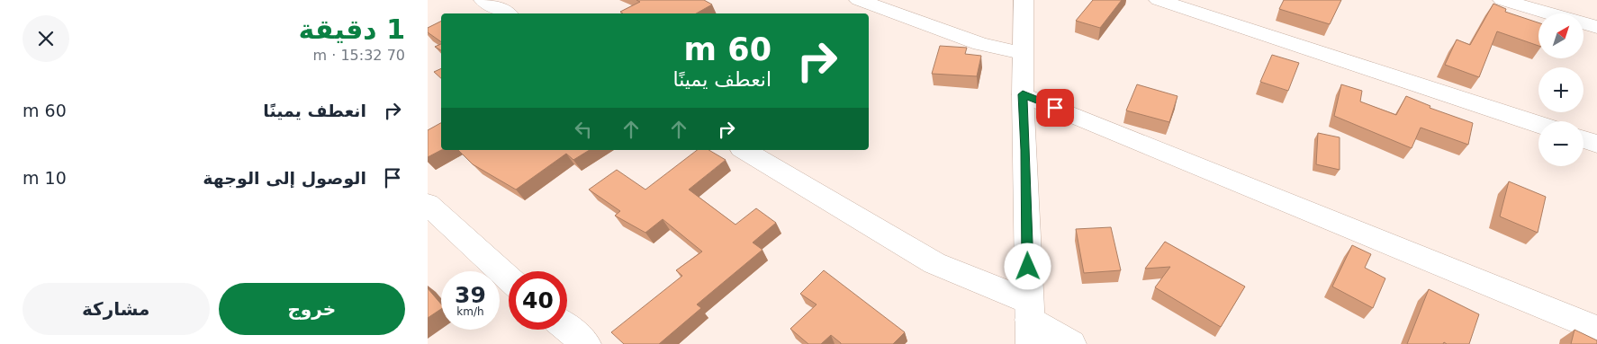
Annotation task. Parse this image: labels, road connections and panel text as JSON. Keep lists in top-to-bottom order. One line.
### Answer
{"north":"top right","page":{"heading":["1 دقيقة","70 m · 15:32"],"map_buttons":["+","−"],"turn":["60 m","انعطف يمينًا"],"list":[{"name":"انعطف يمينًا","value":"60 m"},{"name":"الوصول إلى الوجهة","value":"10 m"}],"speed":"39 km/h","limit":"40","buttons":["خروج","مشاركة"]}}
